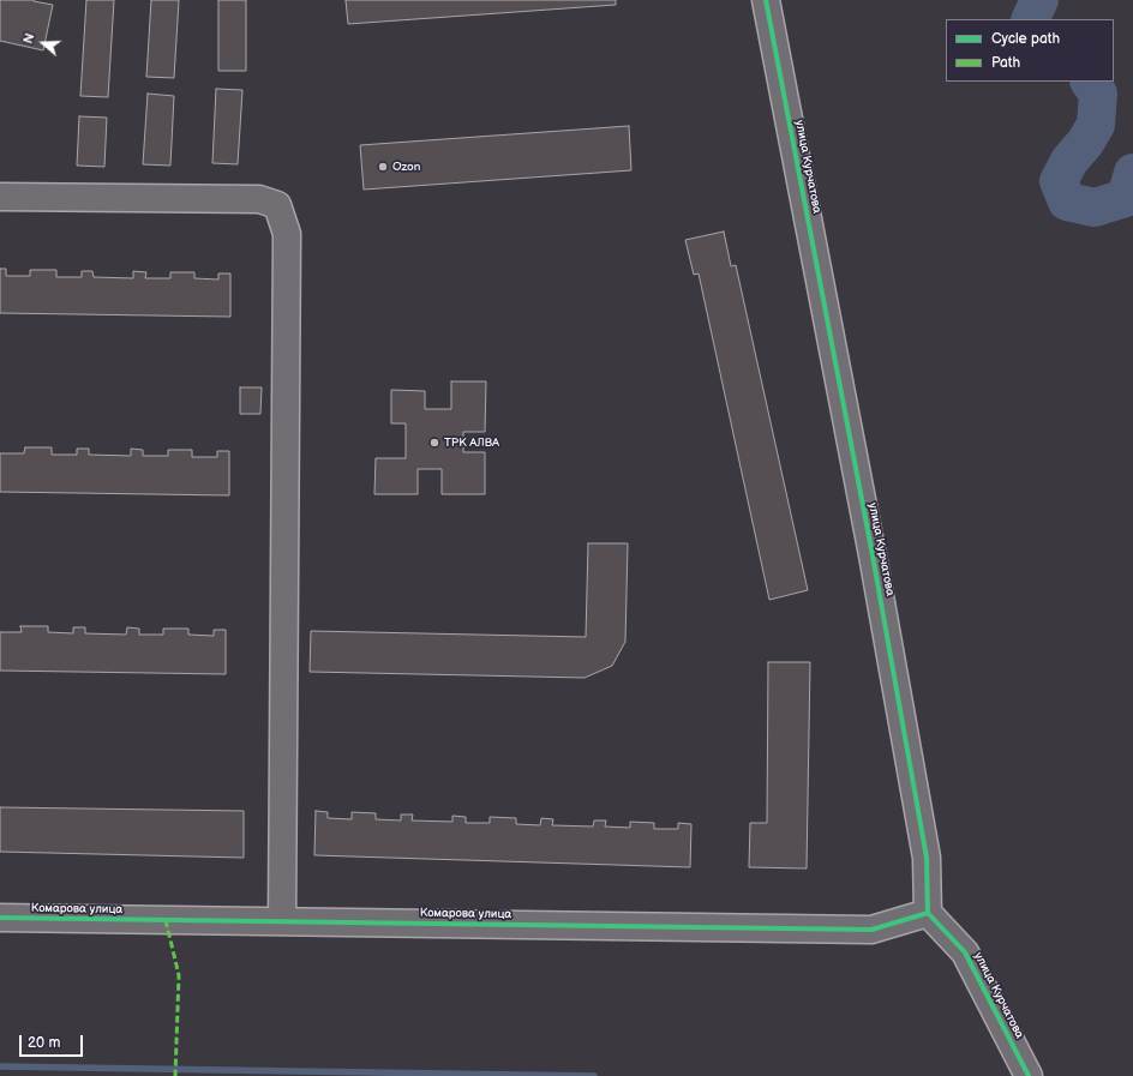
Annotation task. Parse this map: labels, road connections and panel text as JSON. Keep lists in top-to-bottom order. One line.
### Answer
{"streets":{"street":["улица Курчатова","Комарова улица"]},"crossings":[["улица Курчатова","Комарова улица"]],"places":["Ozon","ТРК АЛВА"],"legend":["Cycle path","Path"],"scale_bar":"20 m","north":"left"}
